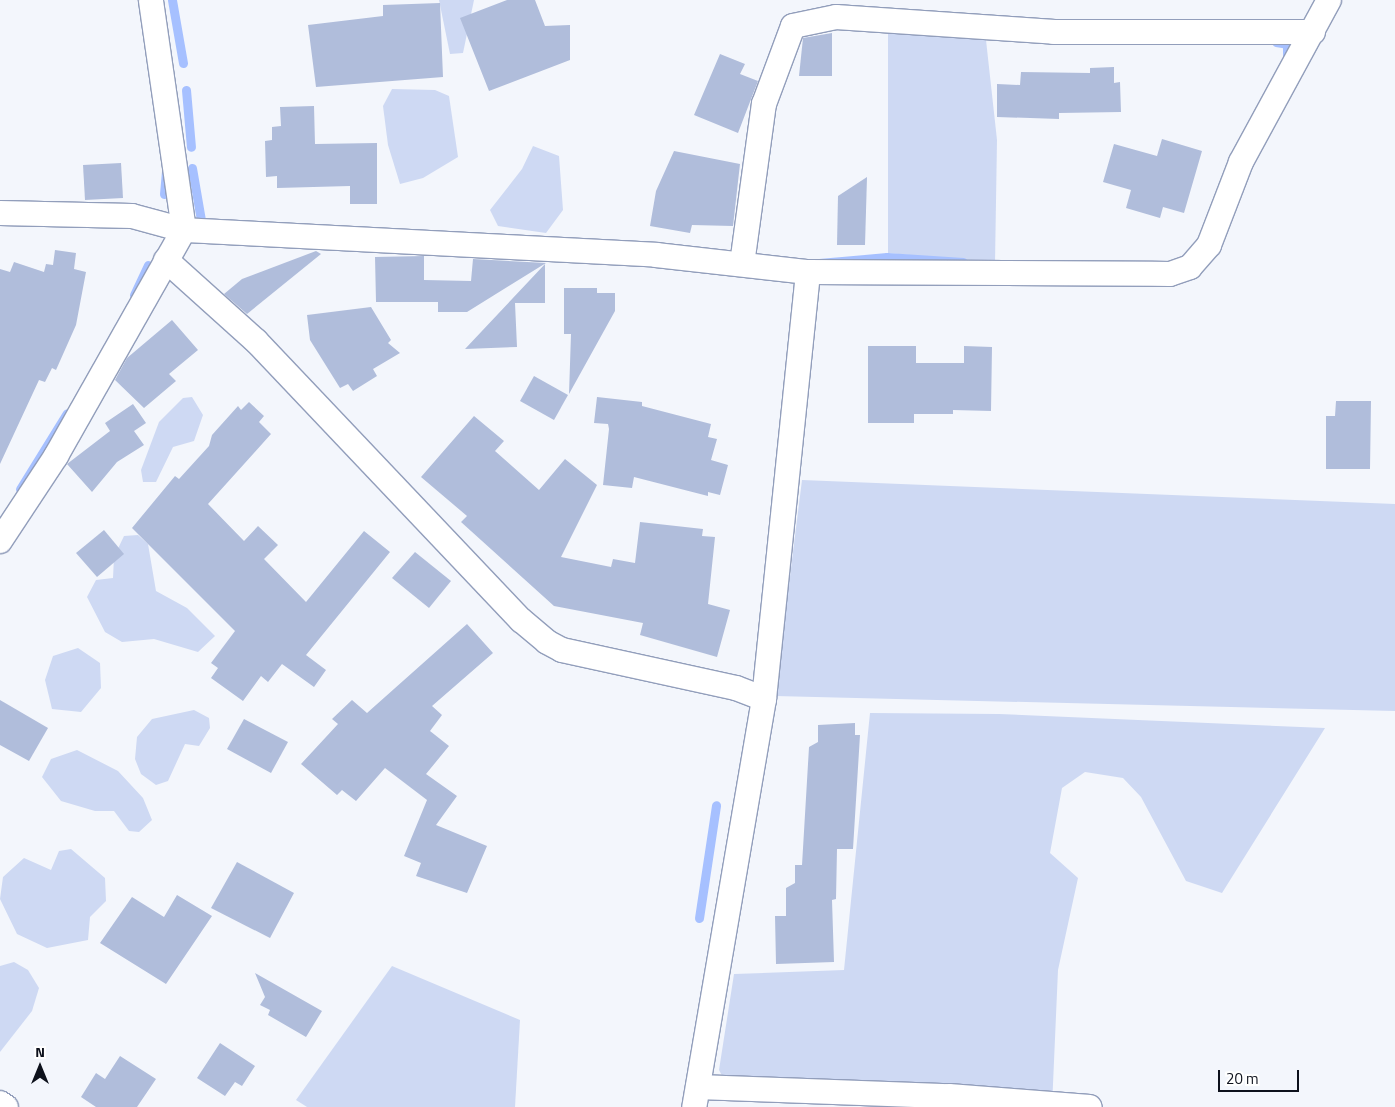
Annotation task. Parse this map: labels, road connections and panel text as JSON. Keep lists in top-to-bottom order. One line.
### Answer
{"scale_bar":"20 m","north":"top"}
